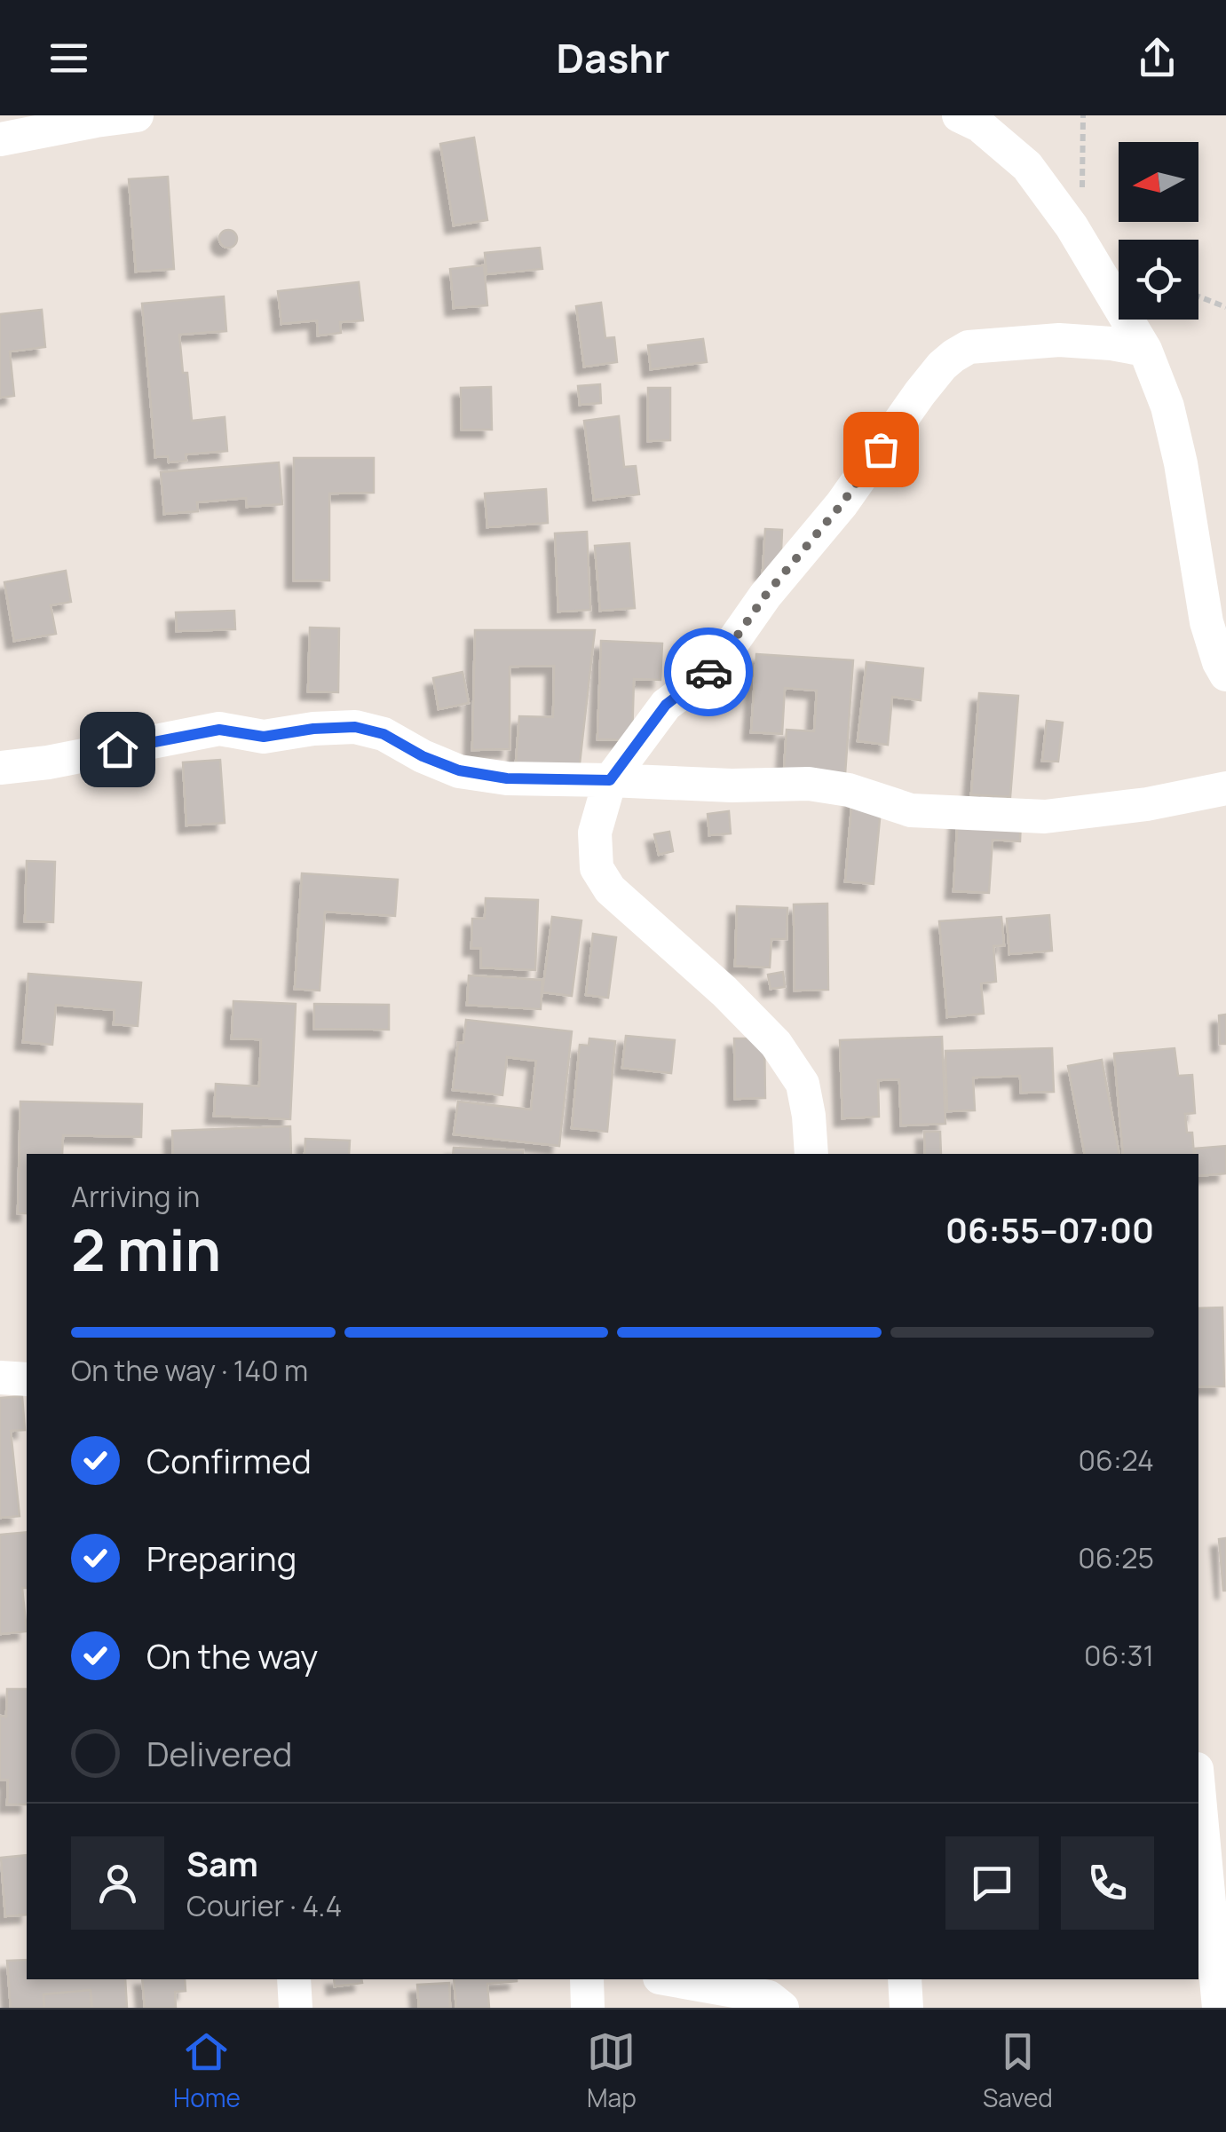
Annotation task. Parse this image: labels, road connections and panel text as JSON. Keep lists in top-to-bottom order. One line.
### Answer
{"north":"left","page":{"header":"Dashr","heading":["2 min","Arriving in","06:55–07:00"],"panel":["Sam","Courier · 4.4"],"bar":"On the way · 140 m","list":[["Confirmed","06:24"],["Preparing","06:25"],["On the way","06:31"],"Delivered"],"tabs":["Home","Map","Saved"]}}
